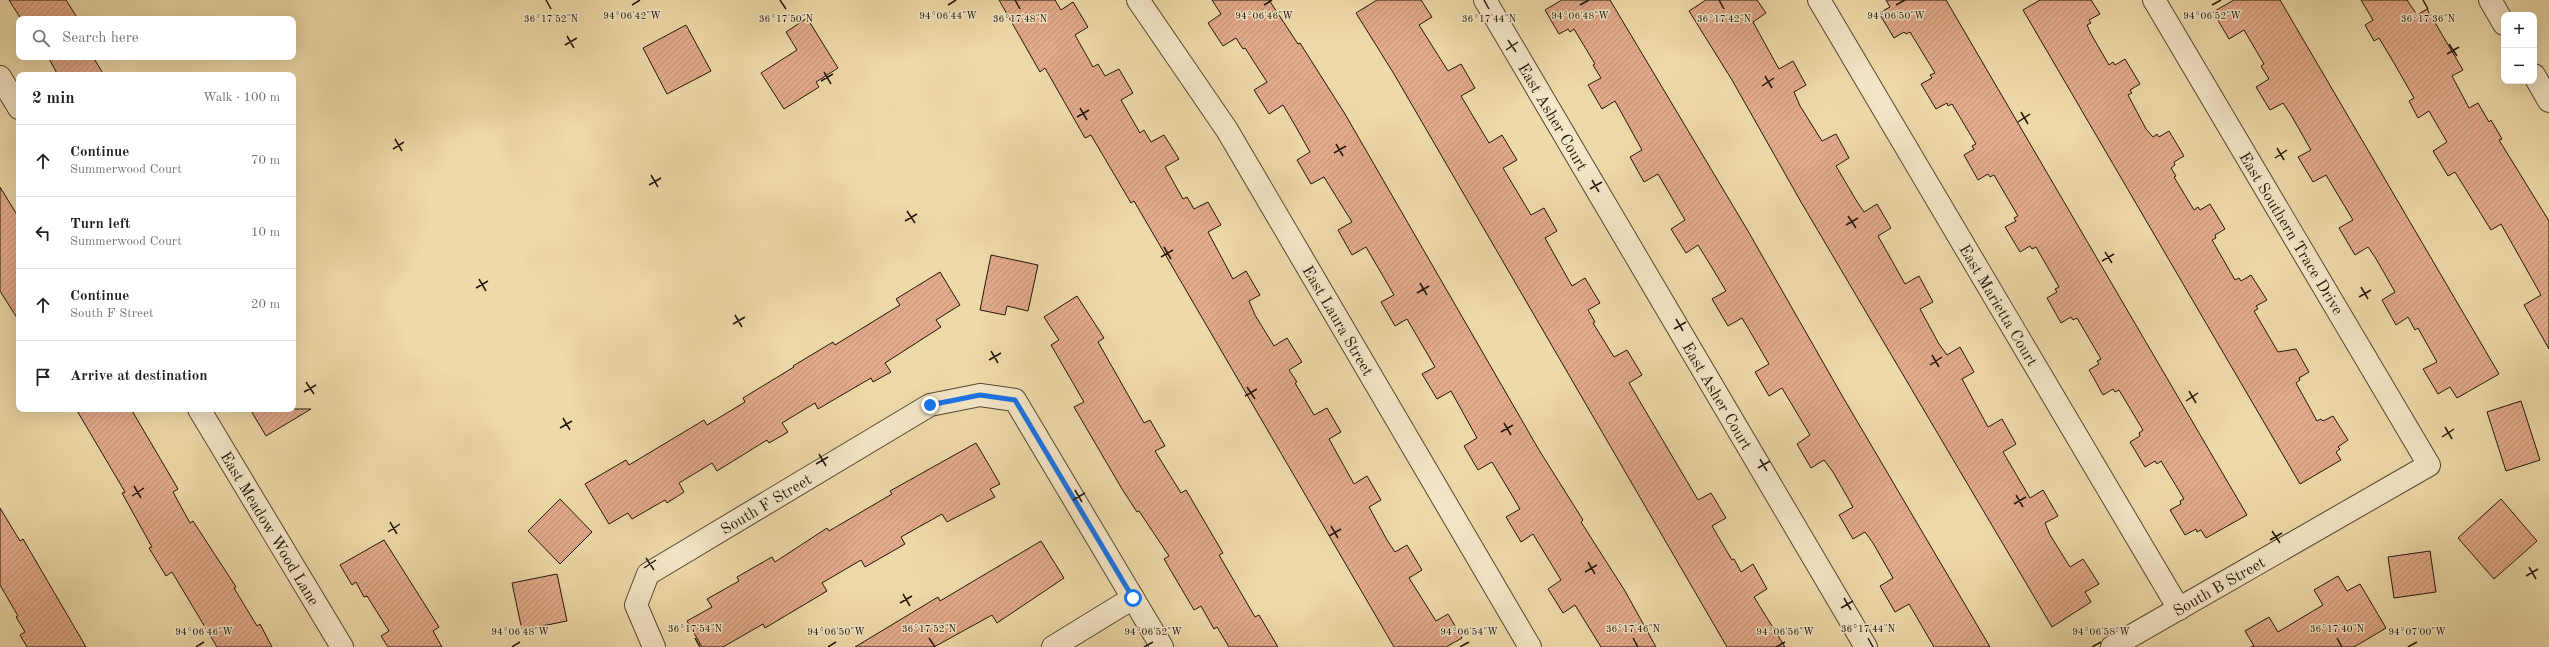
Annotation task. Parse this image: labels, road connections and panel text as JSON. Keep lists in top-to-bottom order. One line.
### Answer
{"streets":{"street":["East Asher Court","East Southern Trace Drive","East Marietta Court","East Laura Street","South F Street","East Meadow Wood Lane","South B Street"]},"crossings":[["East Southern Trace Drive","South B Street"],["East Marietta Court","South B Street"]],"page":{"map_buttons":["+","−"],"search":"Search here","heading":["2 min","Walk · 100 m"],"list":[["Continue","Summerwood Court","70 m"],["Turn left","Summerwood Court","10 m"],["Continue","South F Street","20 m"],"Arrive at destination"]},"coordinates":["94°06'44\"W","94°06'42\"W","94°06'46\"W","94°06'48\"W","94°06'50\"W","94°06'52\"W","36°17'52\"N","36°17'36\"N","36°17'50\"N","36°17'48\"N","36°17'44\"N","36°17'42\"N","36°17'54\"N","36°17'46\"N","36°17'40\"N","94°06'54\"W","94°06'56\"W","94°06'58\"W","94°07'00\"W"]}
